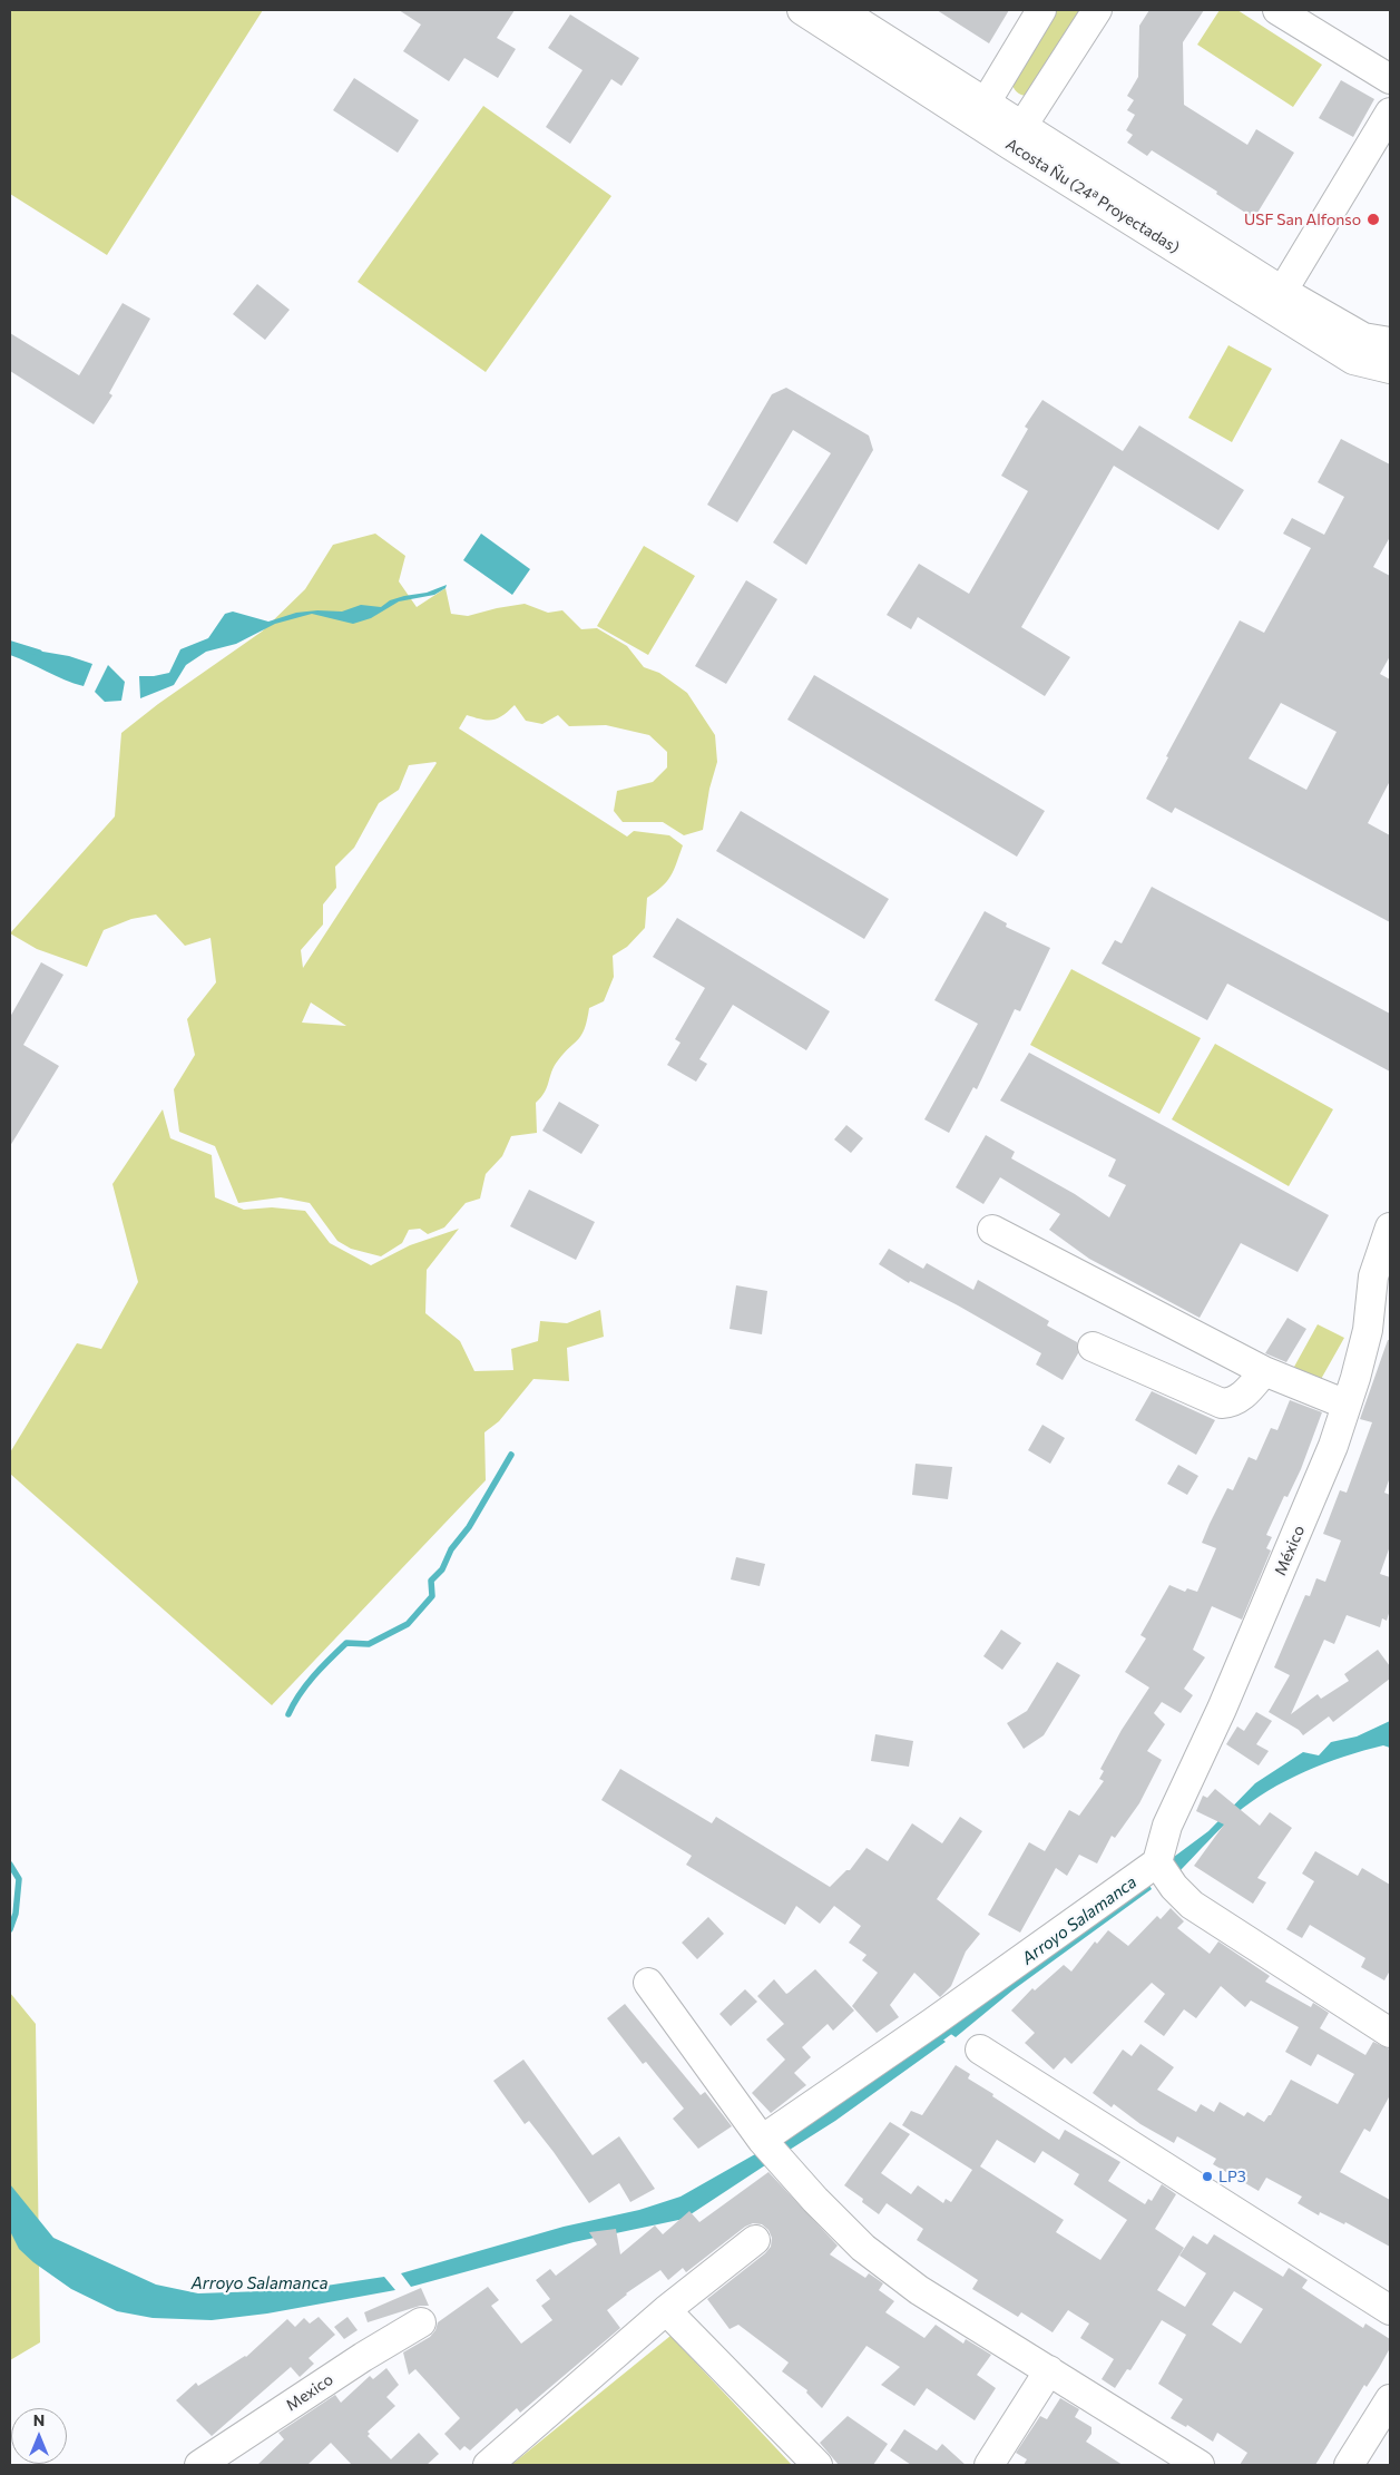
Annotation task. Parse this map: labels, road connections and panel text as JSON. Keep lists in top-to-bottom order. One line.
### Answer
{"streets":{"street":["Acosta Ñu (24ª Proyectadas)","México","Mexico"]},"water":["Arroyo Salamanca"],"places":["USF San Alfonso","LP3"],"north":"top"}
